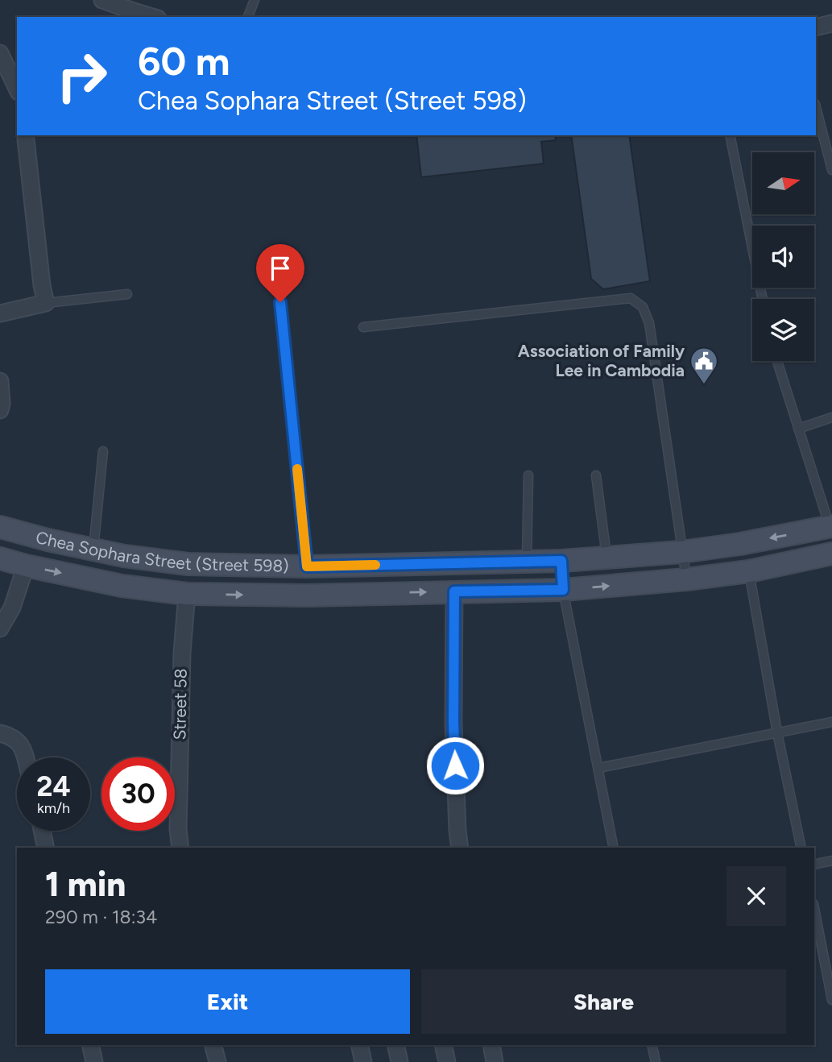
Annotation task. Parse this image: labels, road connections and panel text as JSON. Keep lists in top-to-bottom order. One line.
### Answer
{"streets":{"main road":["Chea Sophara Street (Street 598)"],"street":["Street 58"]},"crossings":[["Chea Sophara Street (Street 598)","Street 58"]],"places":{"public building":["Association of Family Lee in Cambodia"]},"north":"right","page":{"turn":["60 m","Chea Sophara Street (Street 598)"],"speed":"24 km/h","limit":"30","heading":["1 min","290 m · 18:34"],"buttons":["Exit","Share"]}}
